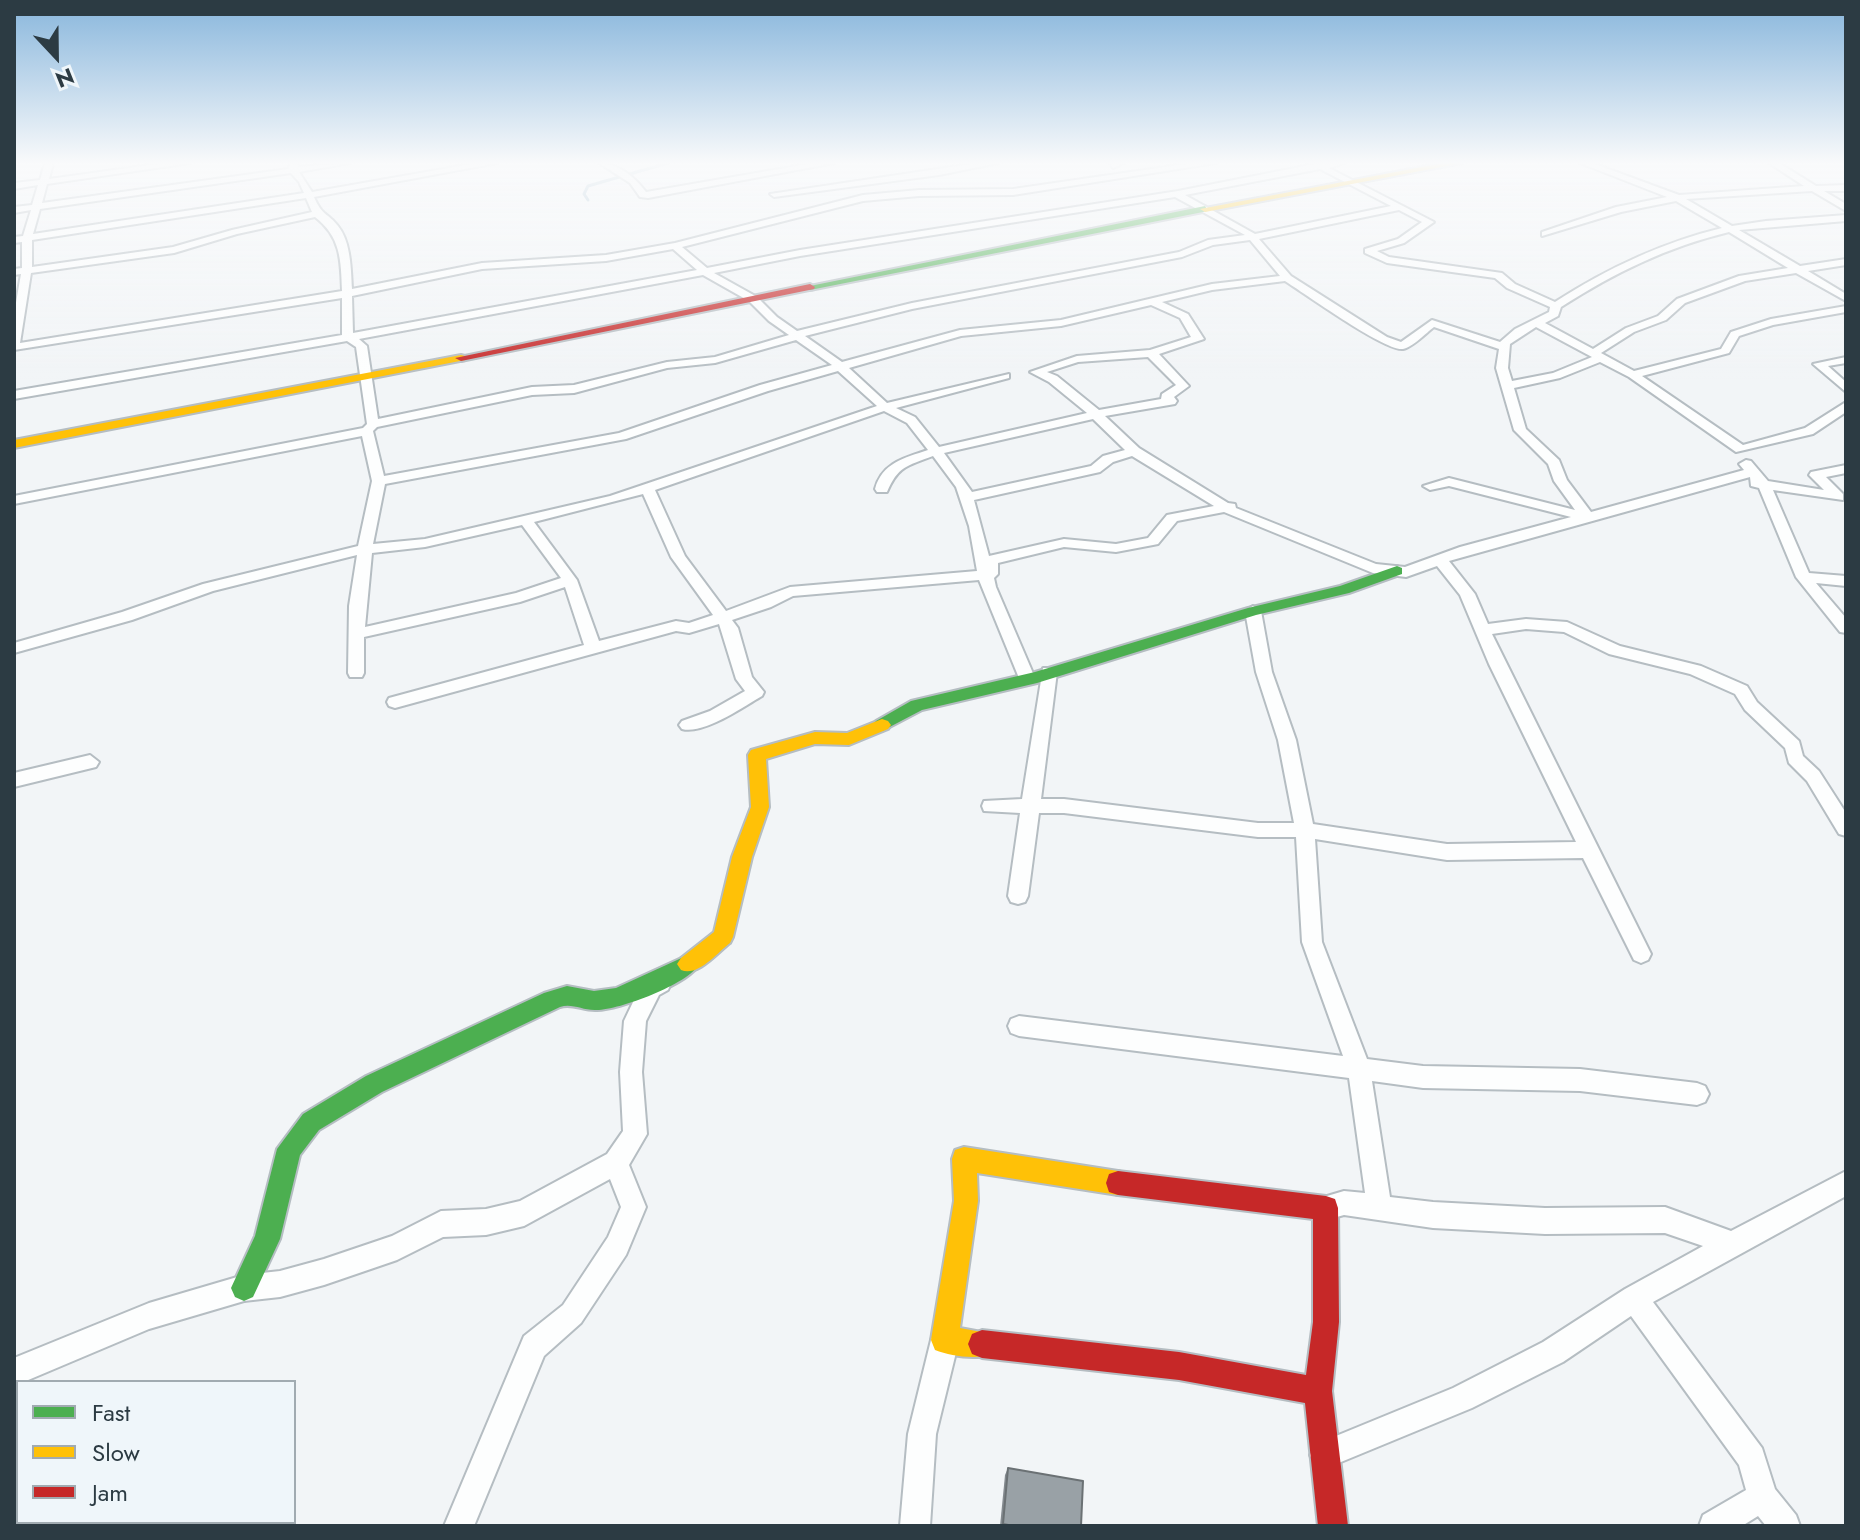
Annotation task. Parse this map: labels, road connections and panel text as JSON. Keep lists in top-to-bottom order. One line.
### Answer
{"legend":["Fast","Slow","Jam"],"north":"bottom"}
